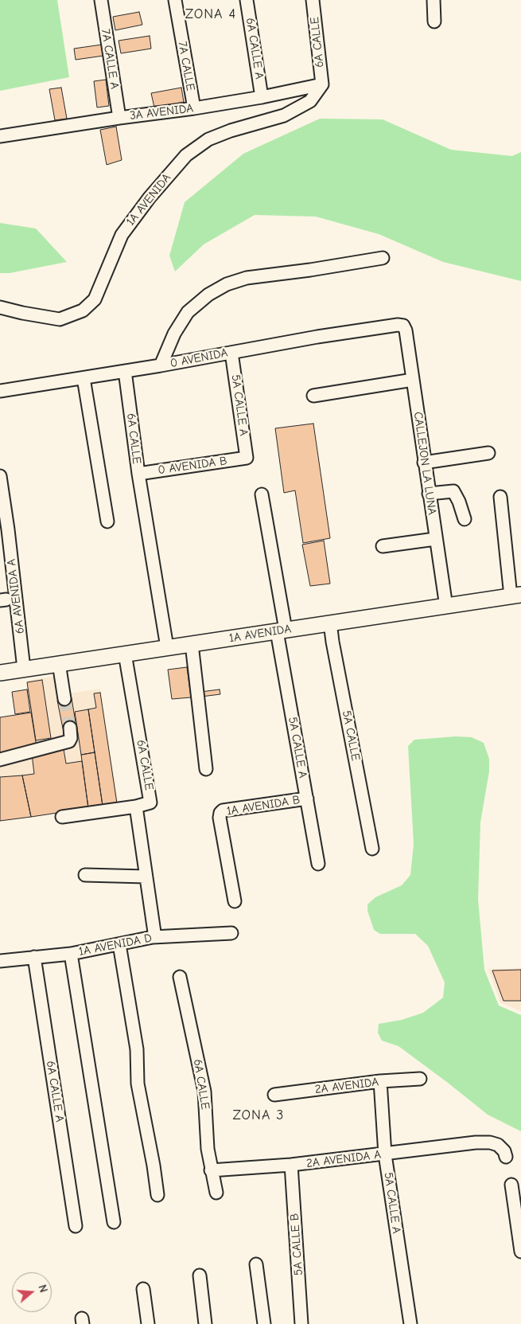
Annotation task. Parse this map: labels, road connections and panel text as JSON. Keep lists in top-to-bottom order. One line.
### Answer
{"streets":{"main road":["1A AVENIDA"],"street":["6A CALLE","6A CALLE A","7A CALLE A","7A CALLE","3A AVENIDA","0 AVENIDA","5A CALLE A","CALLEJON LA LUNA","0 AVENIDA B","6A AVENIDA A","5A CALLE","1A AVENIDA B","1A AVENIDA D","2A AVENIDA","2A AVENIDA A","5A CALLE B"]},"crossings":[["6A CALLE","3A AVENIDA"],["6A CALLE","1A AVENIDA"],["6A CALLE","0 AVENIDA"],["6A CALLE","0 AVENIDA B"],["6A CALLE","1A AVENIDA D"],["6A CALLE","2A AVENIDA A"],["6A CALLE A","3A AVENIDA"],["6A CALLE A","1A AVENIDA D"],["7A CALLE A","3A AVENIDA"],["7A CALLE","3A AVENIDA"],["3A AVENIDA","1A AVENIDA"],["1A AVENIDA","5A CALLE A"],["1A AVENIDA","CALLEJON LA LUNA"],["1A AVENIDA","6A AVENIDA A"],["1A AVENIDA","5A CALLE"],["0 AVENIDA","5A CALLE A"],["0 AVENIDA","CALLEJON LA LUNA"],["5A CALLE A","0 AVENIDA B"],["5A CALLE A","1A AVENIDA B"],["5A CALLE A","2A AVENIDA"],["5A CALLE A","2A AVENIDA A"],["2A AVENIDA A","5A CALLE B"]],"districts":["ZONA 4","ZONA 3"],"north":"right"}
